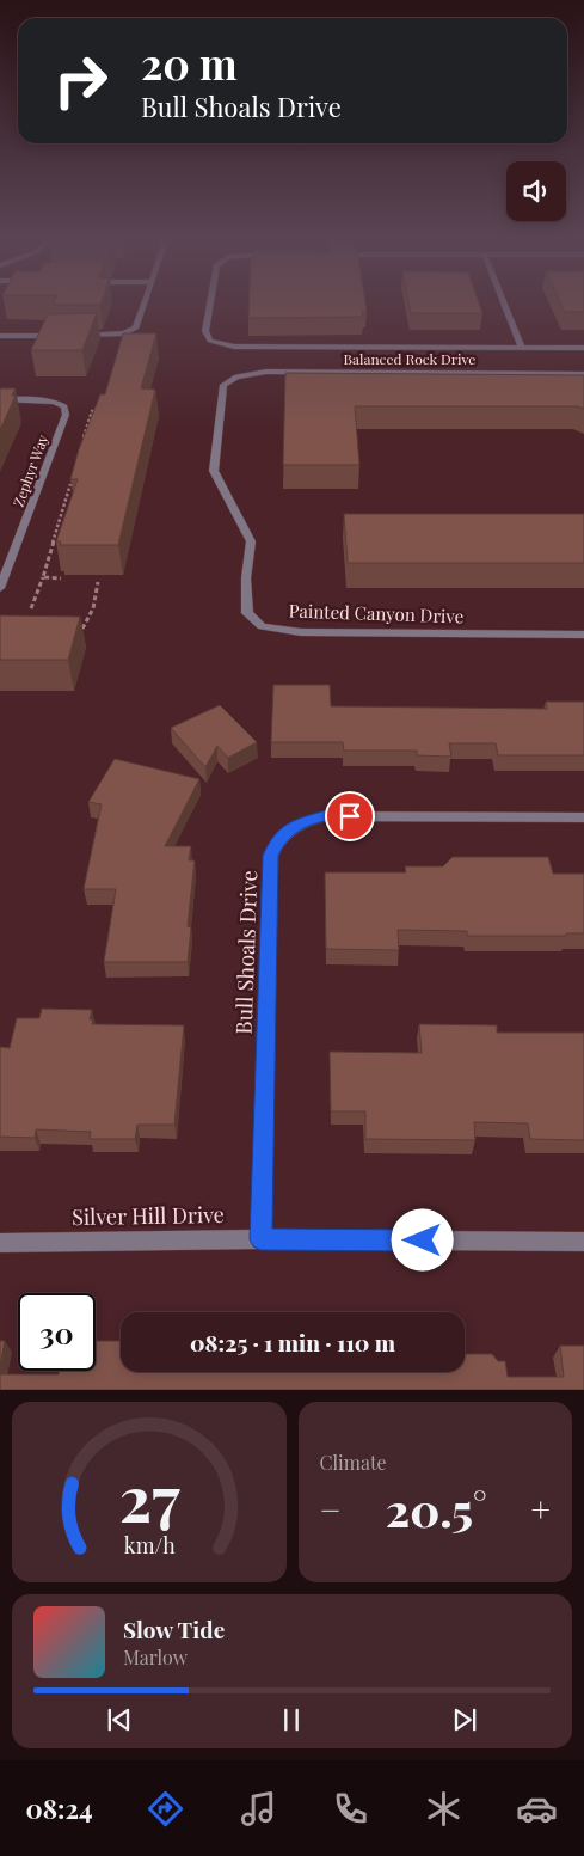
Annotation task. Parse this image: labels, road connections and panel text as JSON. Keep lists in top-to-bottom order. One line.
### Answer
{"streets":{"street":["Balanced Rock Drive","Zephyr Way","Painted Canyon Drive","Bull Shoals Drive","Silver Hill Drive"]},"crossings":[["Balanced Rock Drive","Painted Canyon Drive"],["Bull Shoals Drive","Silver Hill Drive"]],"page":{"turn":["20 m","Bull Shoals Drive"],"limit":"30","trip":"08:25 · 1 min · 110 m","tile":"Climate","heat":["−","20.5°","+"],"song":["Slow Tide","Marlow"],"tabs":"08:24","gauge":["27","km/h"]}}
